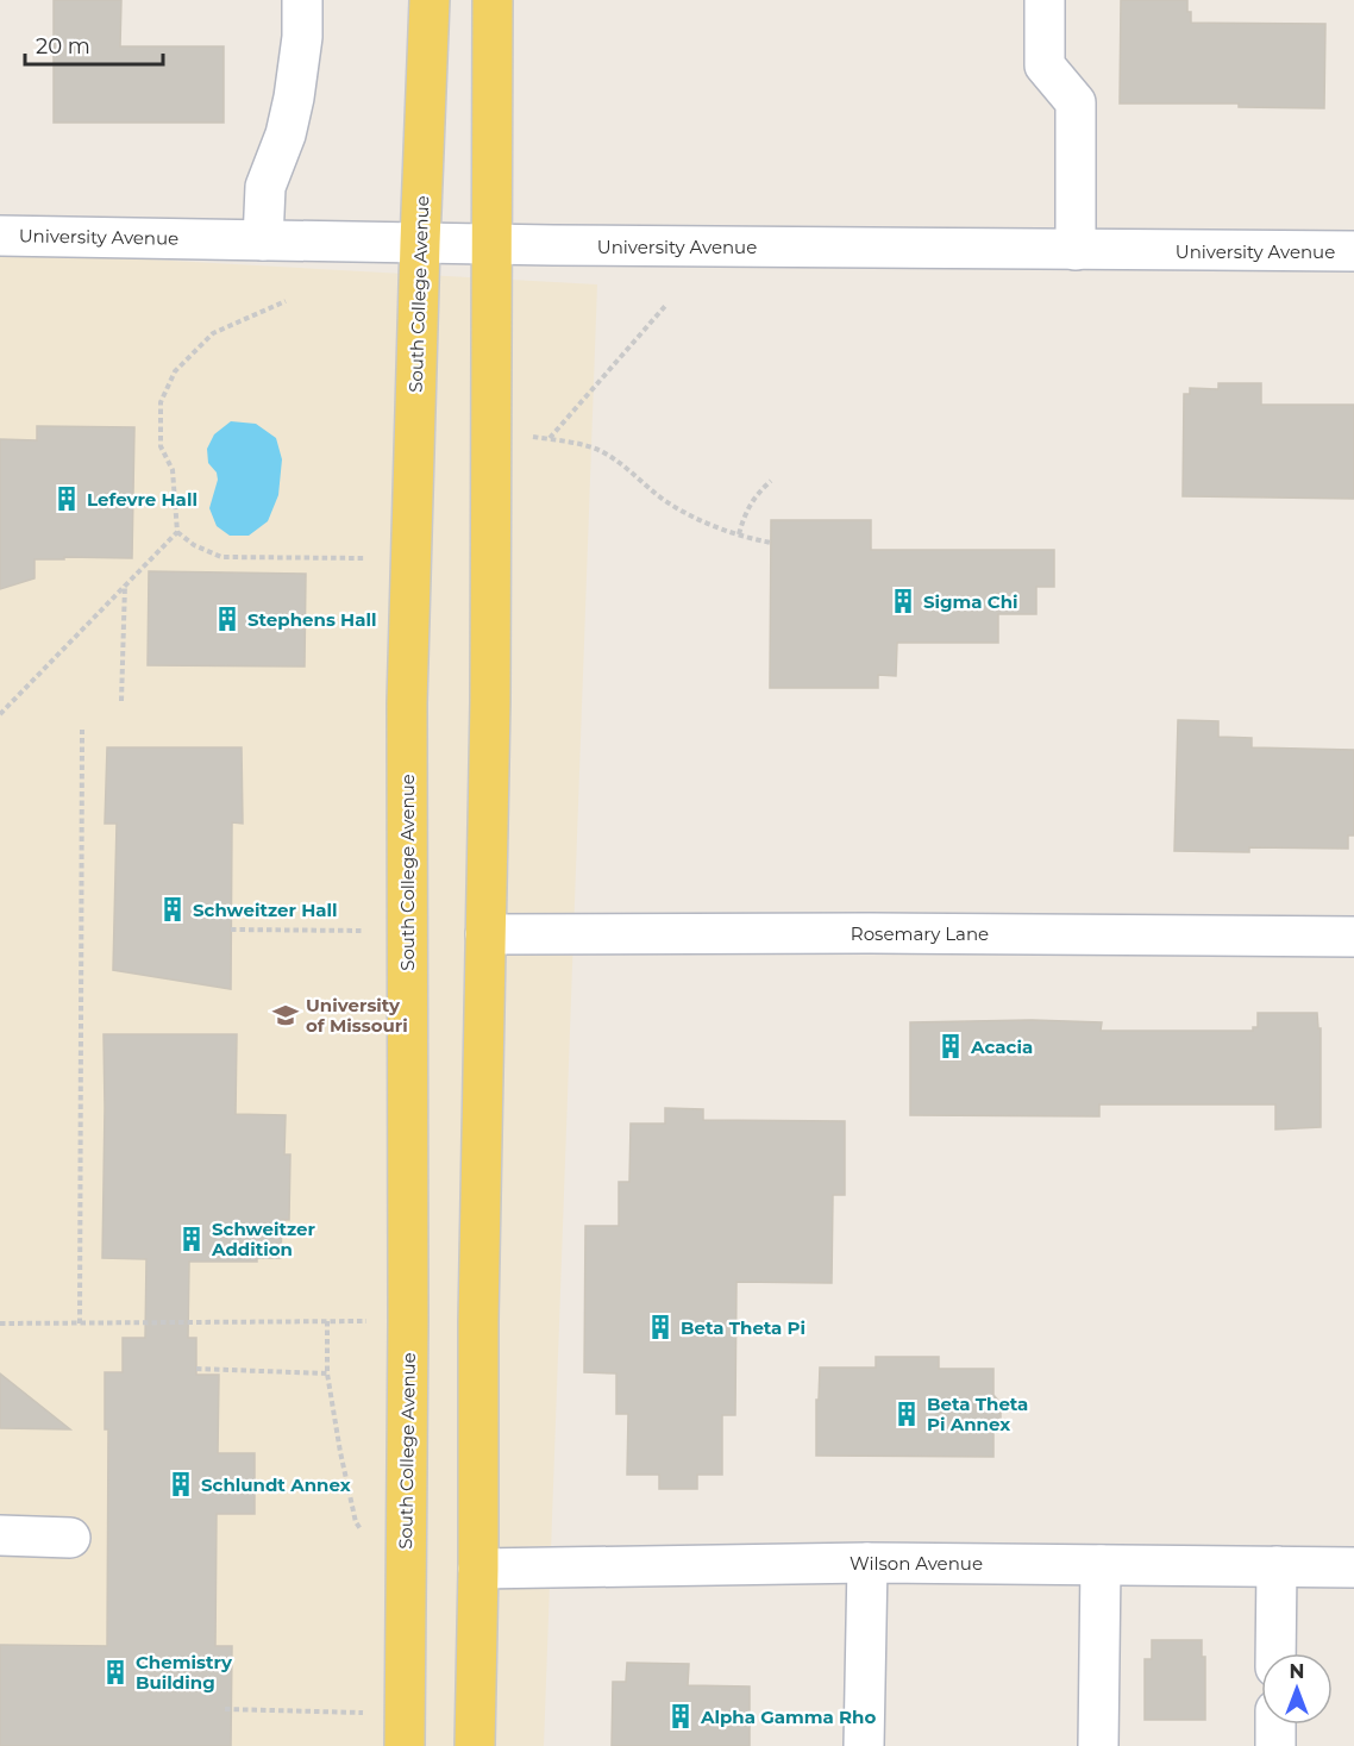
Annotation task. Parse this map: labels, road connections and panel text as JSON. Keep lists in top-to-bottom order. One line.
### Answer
{"streets":{"main road":["South College Avenue"],"street":["University Avenue","Rosemary Lane","Wilson Avenue"]},"crossings":[["University Avenue","South College Avenue"]],"places":{"building":["Lefevre Hall","Sigma Chi","Stephens Hall","Schweitzer Hall","Acacia","Schweitzer Addition","Beta Theta Pi","Beta Theta Pi Annex","Schlundt Annex","Chemistry Building","Alpha Gamma Rho"],"school or university":["University of Missouri"]},"scale_bar":"20 m","north":"top"}
